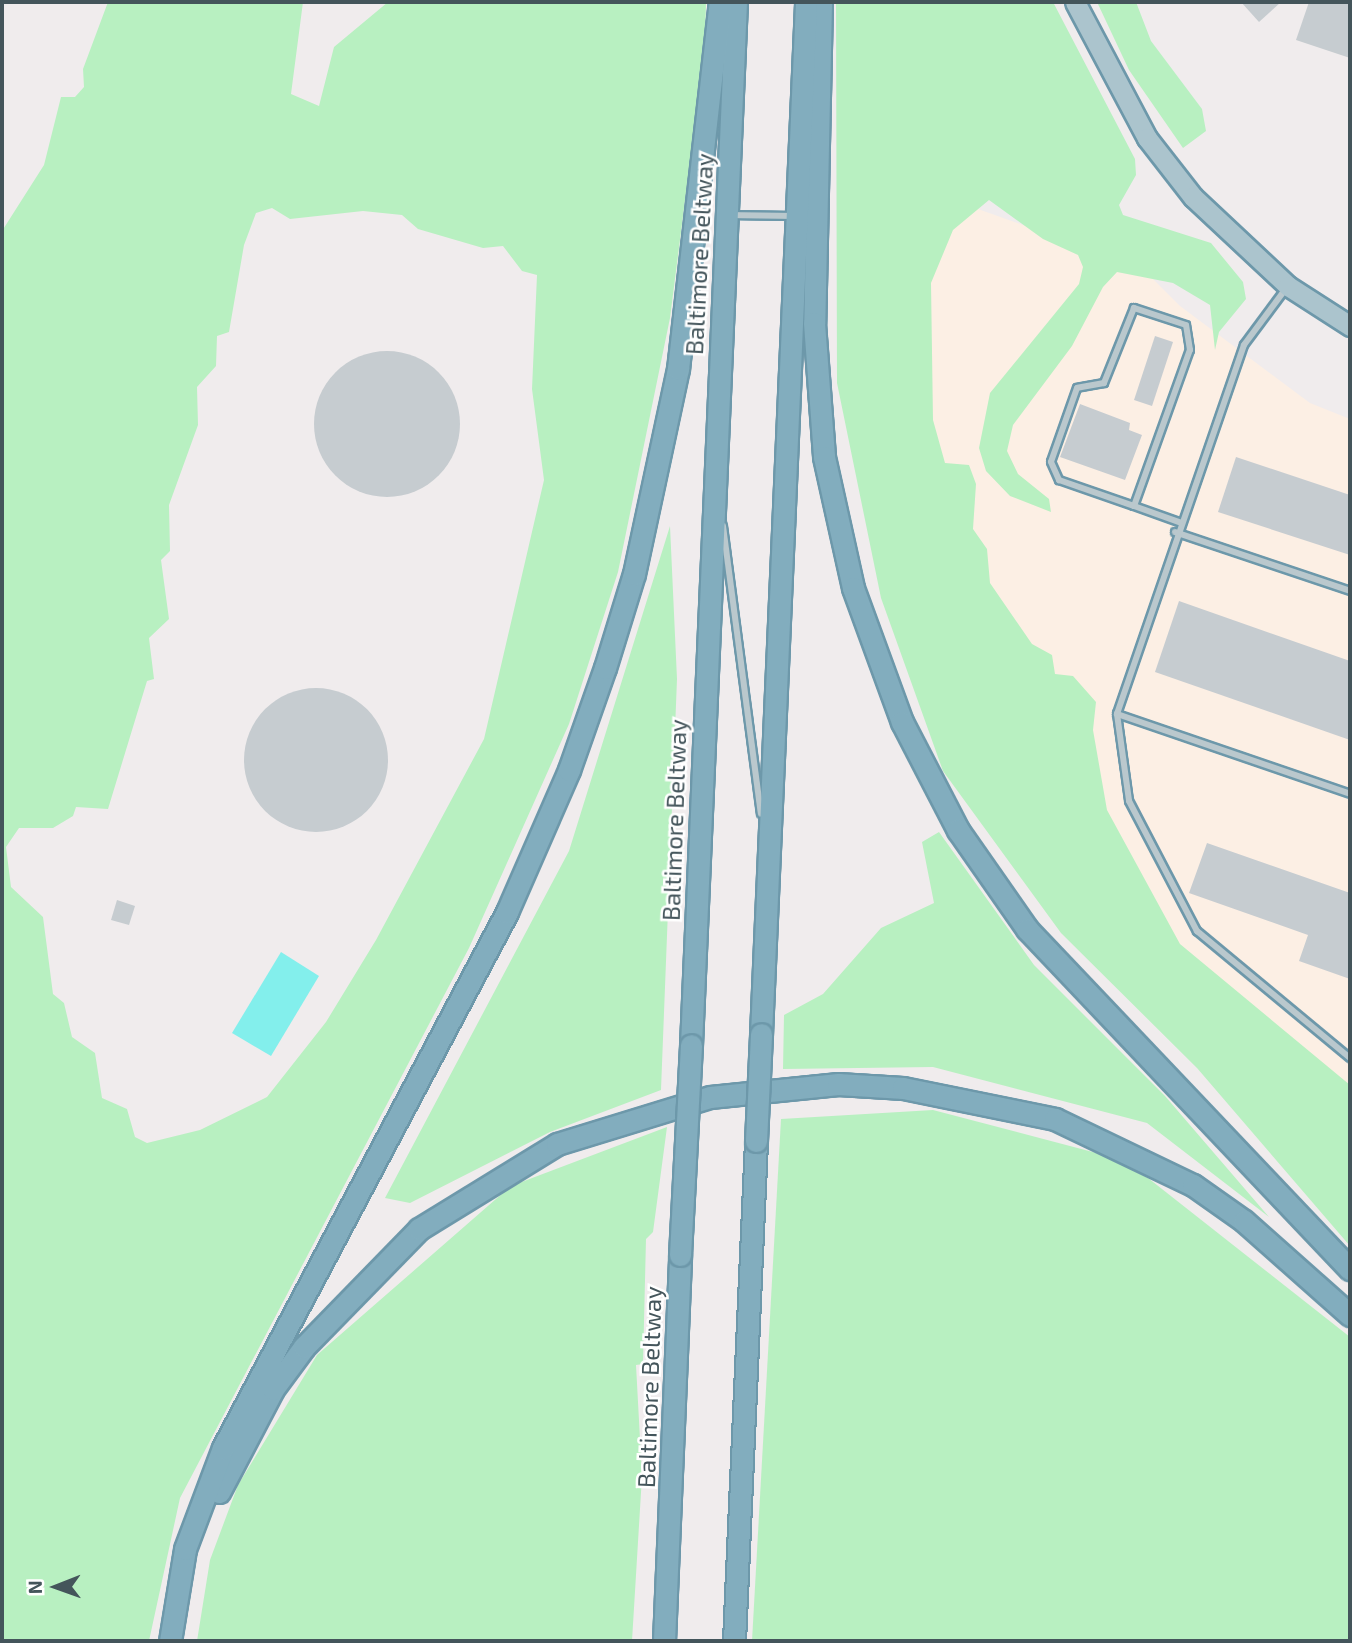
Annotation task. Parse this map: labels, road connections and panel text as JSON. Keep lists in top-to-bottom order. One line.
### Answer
{"streets":{"highway":["Baltimore Beltway"]},"north":"left"}
